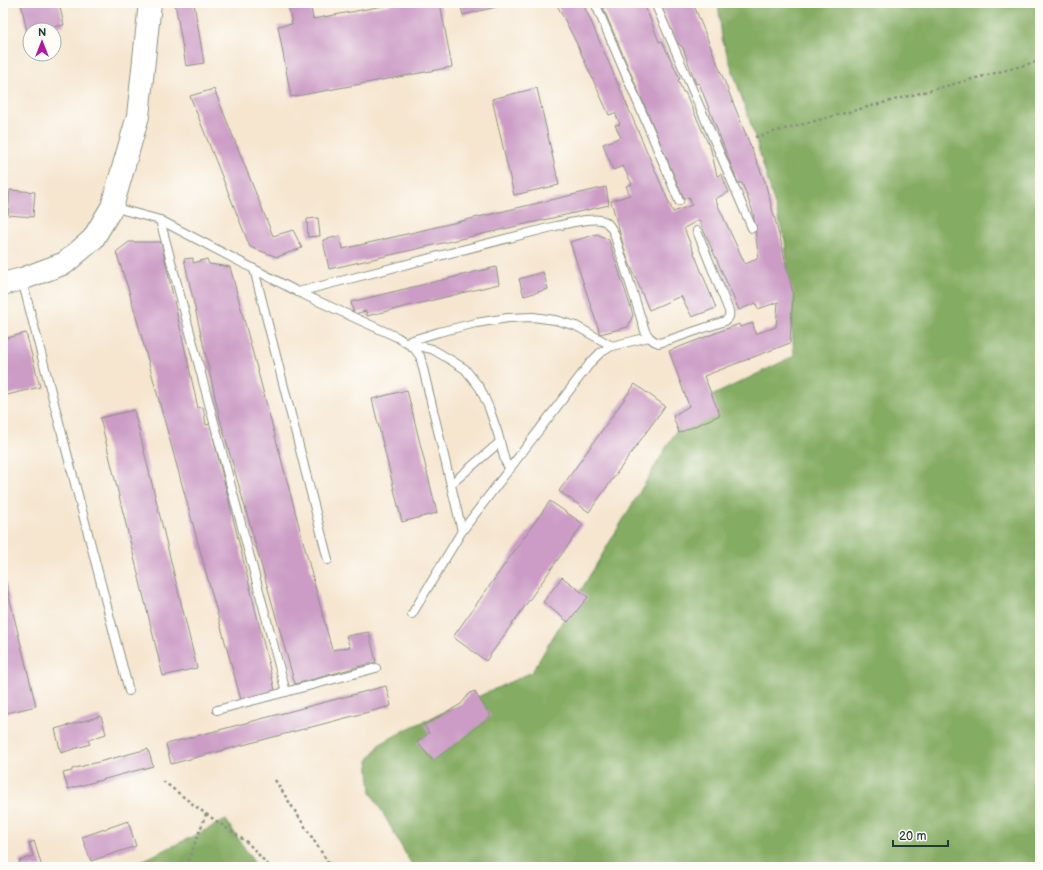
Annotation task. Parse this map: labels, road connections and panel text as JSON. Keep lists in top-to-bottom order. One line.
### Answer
{"scale_bar":"20 m","north":"top"}
